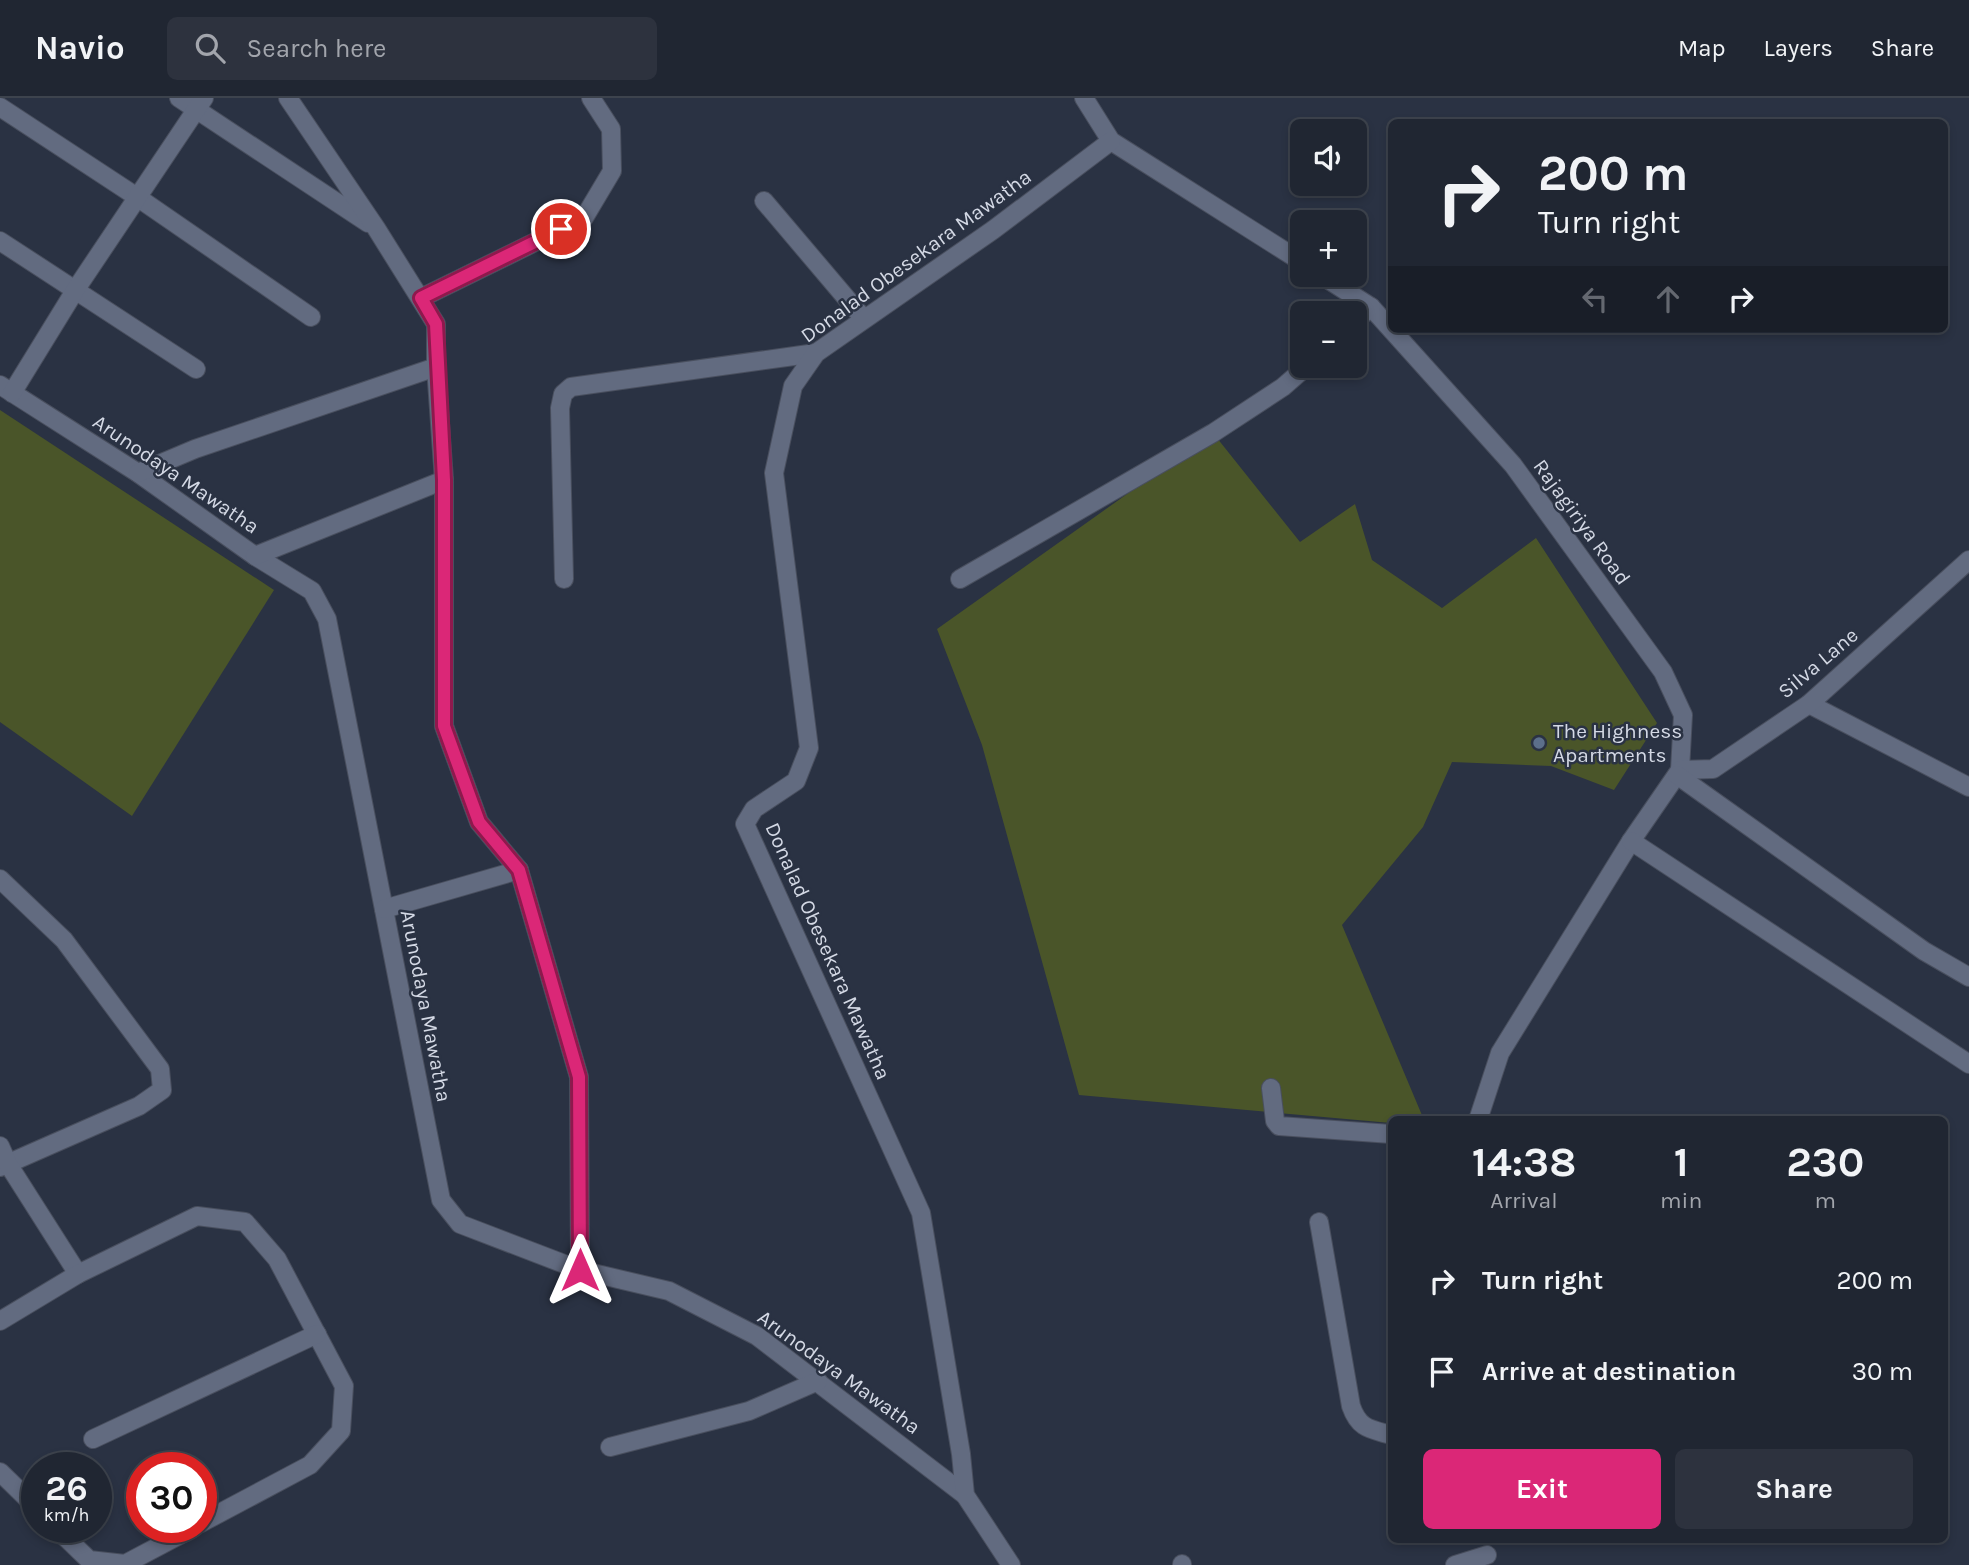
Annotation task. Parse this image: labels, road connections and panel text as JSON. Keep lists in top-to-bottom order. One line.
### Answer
{"streets":{"street":["Donalad Obesekara Mawatha","Arunodaya Mawatha","Rajagiriya Road","Silva Lane"]},"crossings":[["Donalad Obesekara Mawatha","Arunodaya Mawatha"],["Rajagiriya Road","Silva Lane"]],"places":["The Highness Apartments"],"page":{"header":"Navio","search":"Search here","nav":["Map","Layers","Share"],"map_buttons":["+","−"],"turn":["200 m","Turn right"],"eta":["14:38","Arrival","1","min","230","m"],"list":[{"name":"Turn right","value":"200 m"},{"name":"Arrive at destination","value":"30 m"}],"buttons":["Exit","Share"],"speed":"26 km/h","limit":"30"}}
